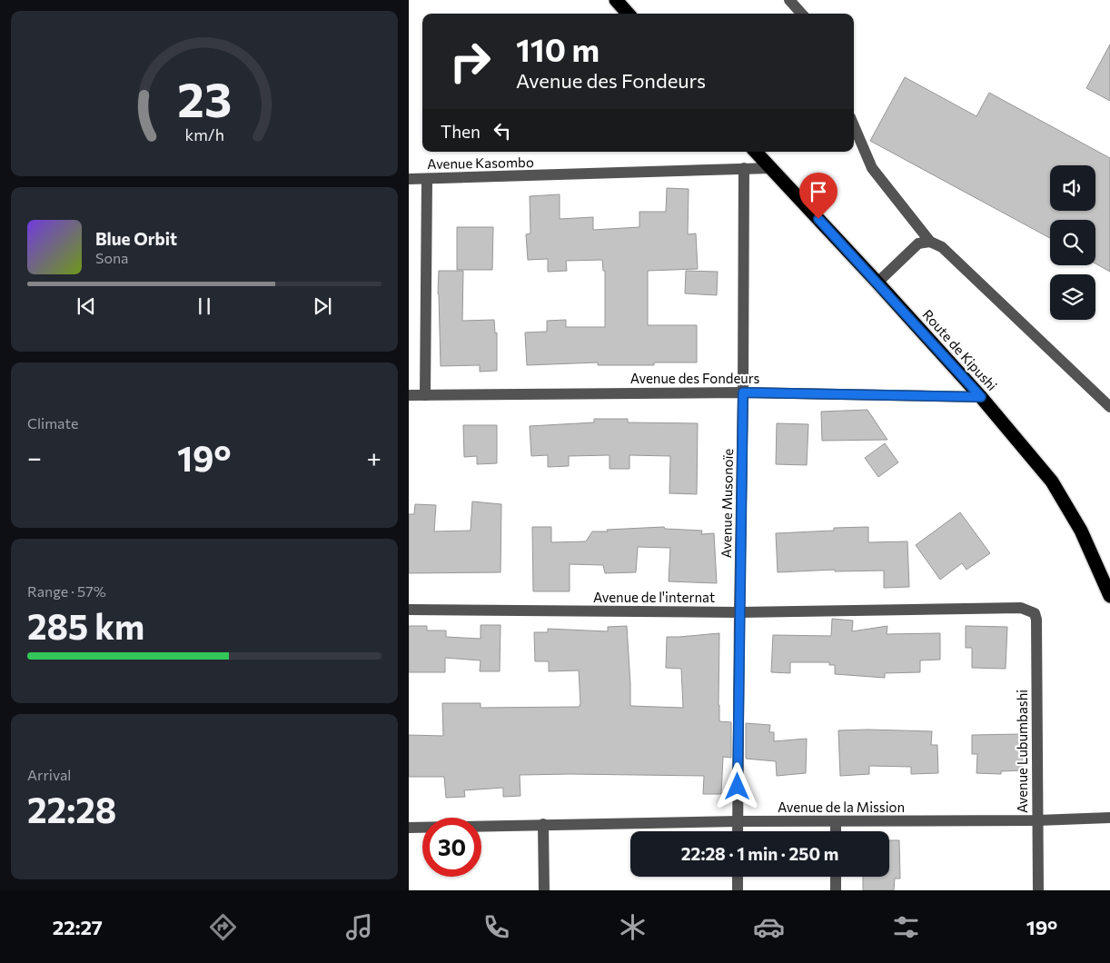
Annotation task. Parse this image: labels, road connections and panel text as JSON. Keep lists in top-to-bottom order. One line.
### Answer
{"streets":{"highway":["Route de Kipushi"],"street":["Avenue Kasombo","Avenue des Fondeurs","Avenue Musonoïe","Avenue de l'internat","Avenue Lubumbashi","Avenue de la Mission"]},"crossings":[["Avenue Kasombo","Route de Kipushi"],["Avenue Kasombo","Avenue Musonoïe"],["Route de Kipushi","Avenue des Fondeurs"],["Avenue des Fondeurs","Avenue Musonoïe"],["Avenue Musonoïe","Avenue de l'internat"],["Avenue Musonoïe","Avenue de la Mission"],["Avenue de l'internat","Avenue Lubumbashi"],["Avenue Lubumbashi","Avenue de la Mission"]],"page":{"turn":["110 m","Avenue des Fondeurs"],"then":"Then","song":["Blue Orbit","Sona"],"tile":["Climate",["Range · 57%","285 km"],["Arrival","22:28"]],"heat":["−","19°","+"],"limit":"30","trip":"22:28 · 1 min · 250 m","tabs":["22:27","19°"],"gauge":["23","km/h"]}}
